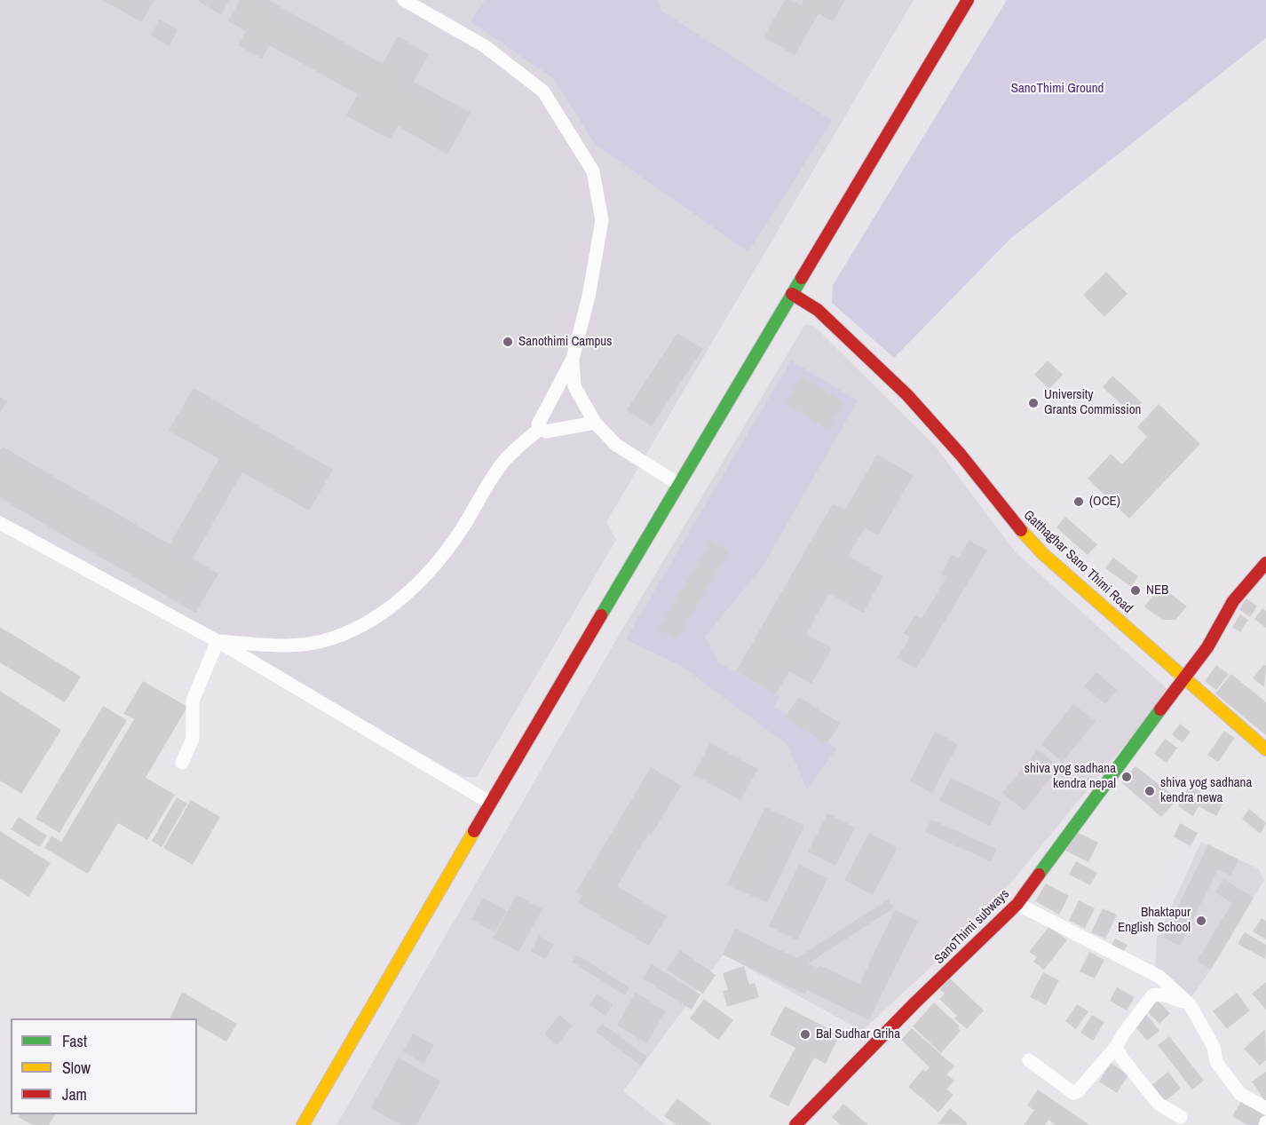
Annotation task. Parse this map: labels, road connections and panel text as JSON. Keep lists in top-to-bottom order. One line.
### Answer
{"streets":{"main road":["Gatthaghar Sano Thimi Road","SanoThimi subways"]},"crossings":[["Gatthaghar Sano Thimi Road","SanoThimi subways"]],"parks":["SanoThimi Ground"],"places":["Sanothimi Campus","University Grants Commission","(OCE)","NEB","shiva yog sadhana kendra nepal","shiva yog sadhana kendra newa","Bhaktapur English School","Bal Sudhar Griha"],"legend":["Fast","Slow","Jam"]}
